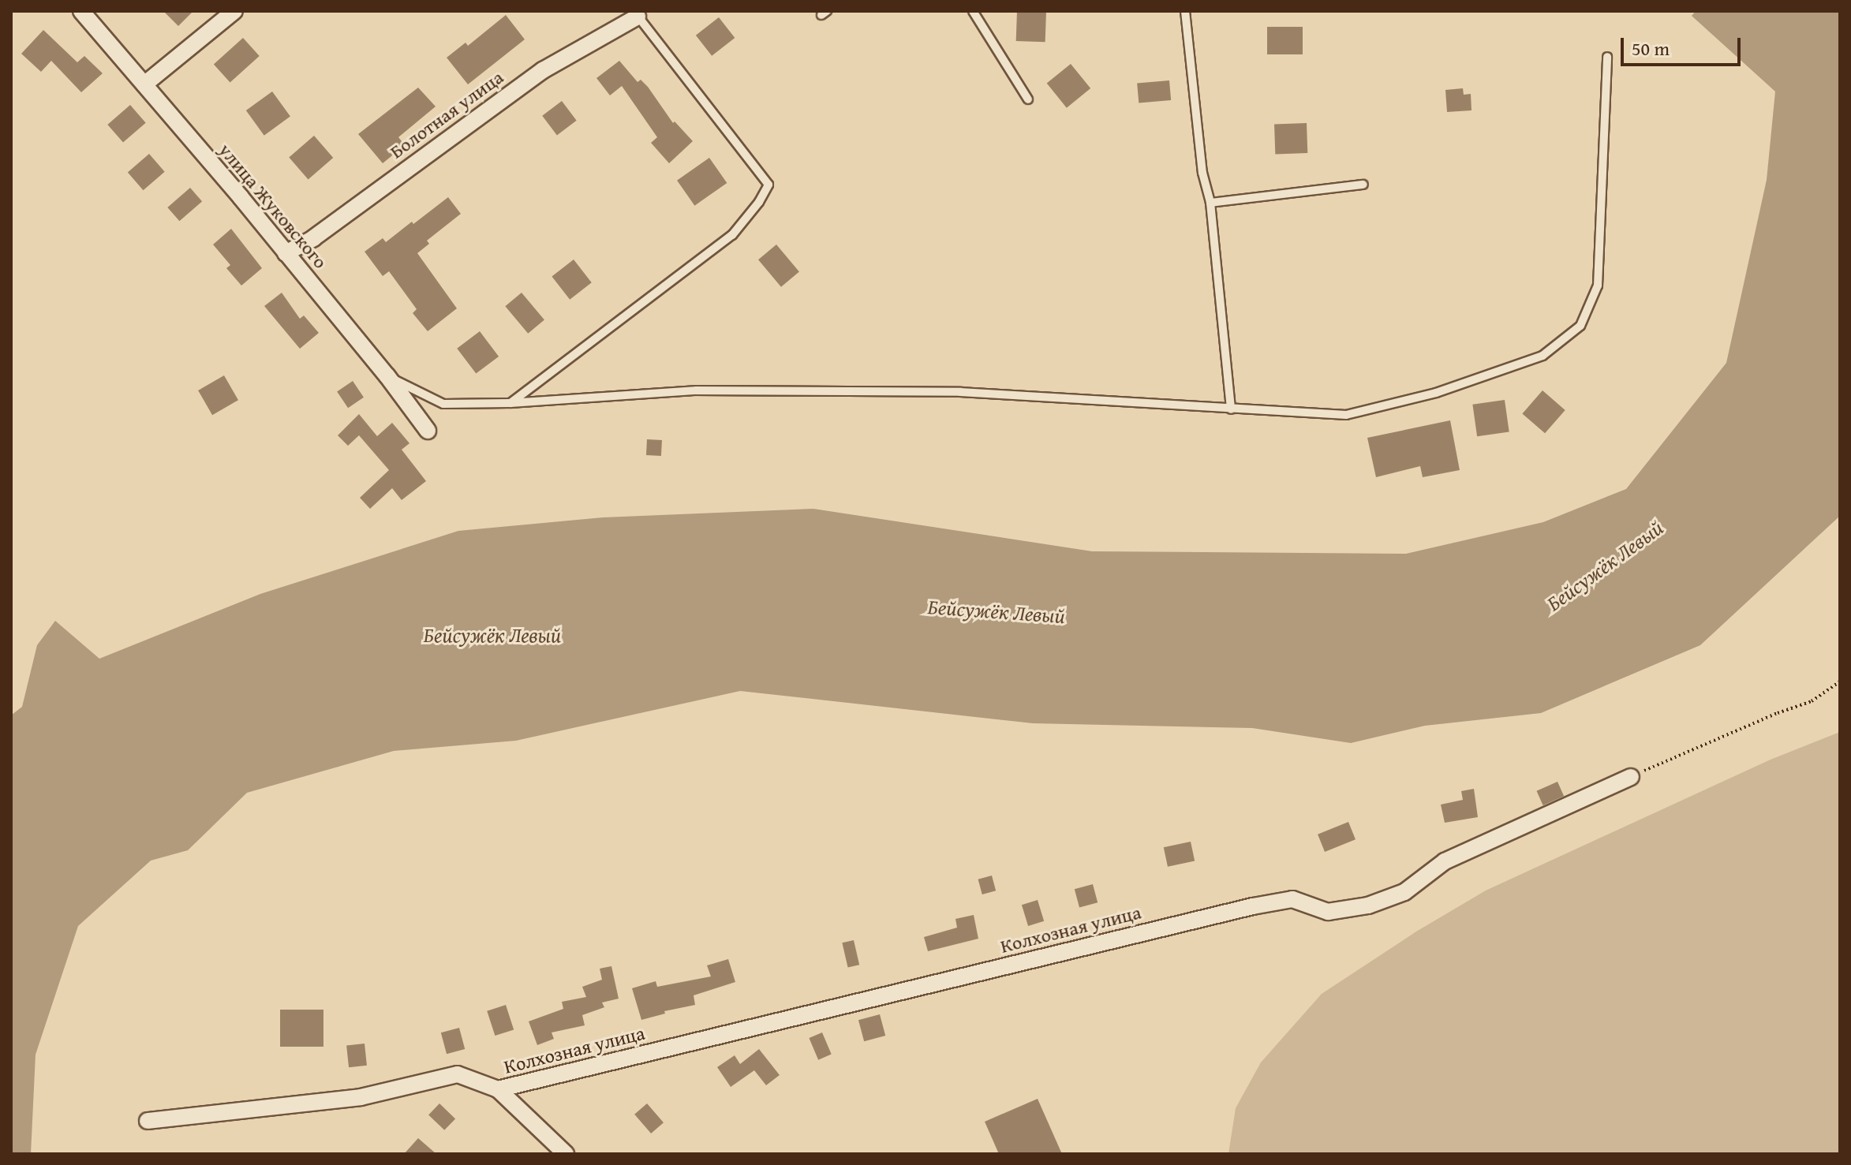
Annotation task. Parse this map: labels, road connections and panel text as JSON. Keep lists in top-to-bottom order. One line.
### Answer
{"streets":{"street":["Болотная улица","улица Жуковского","Колхозная улица"]},"crossings":[["Болотная улица","улица Жуковского"]],"water":["Бейсужёк Левый"],"scale_bar":"50 m"}
